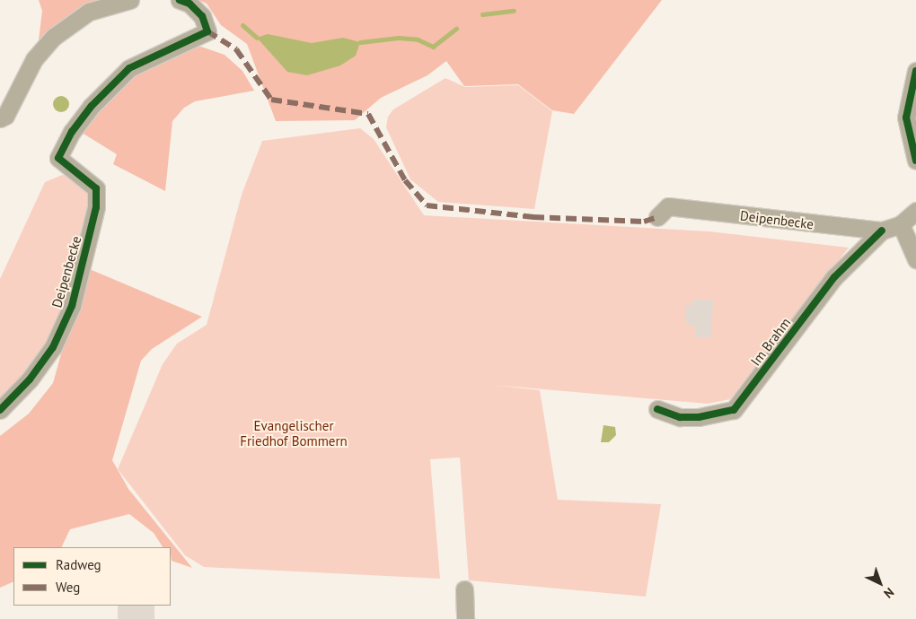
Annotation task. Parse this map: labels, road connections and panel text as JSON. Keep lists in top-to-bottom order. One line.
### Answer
{"streets":{"street":["Deipenbecke","Im Brahm"]},"crossings":[["Deipenbecke","Im Brahm"]],"parks":["Evangelischer Friedhof Bommern"],"legend":["Radweg","Weg"],"north":"bottom right"}
